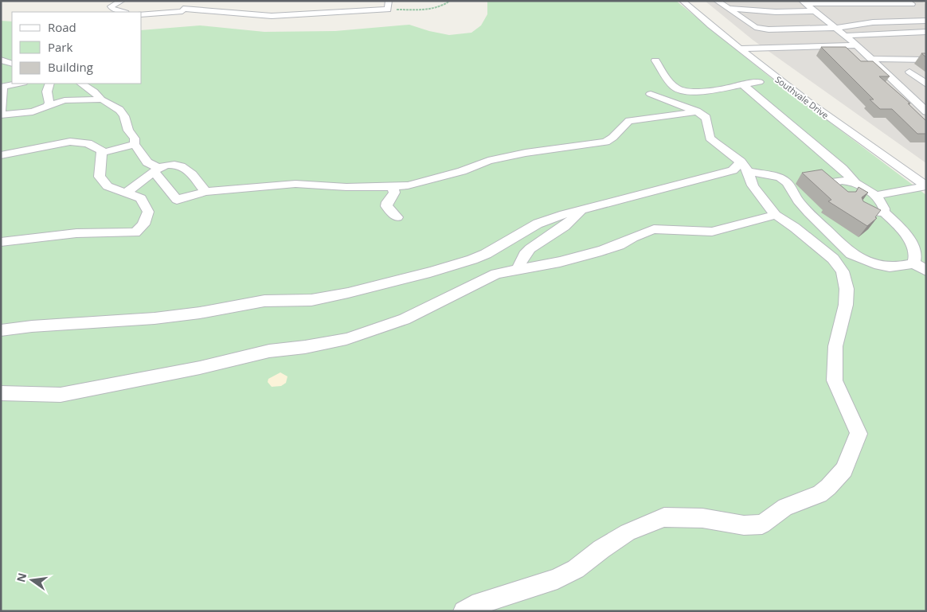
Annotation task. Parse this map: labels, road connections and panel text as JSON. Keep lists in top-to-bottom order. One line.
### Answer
{"streets":{"street":["Southvale Drive"]},"legend":["Road","Park","Building"],"north":"left"}
